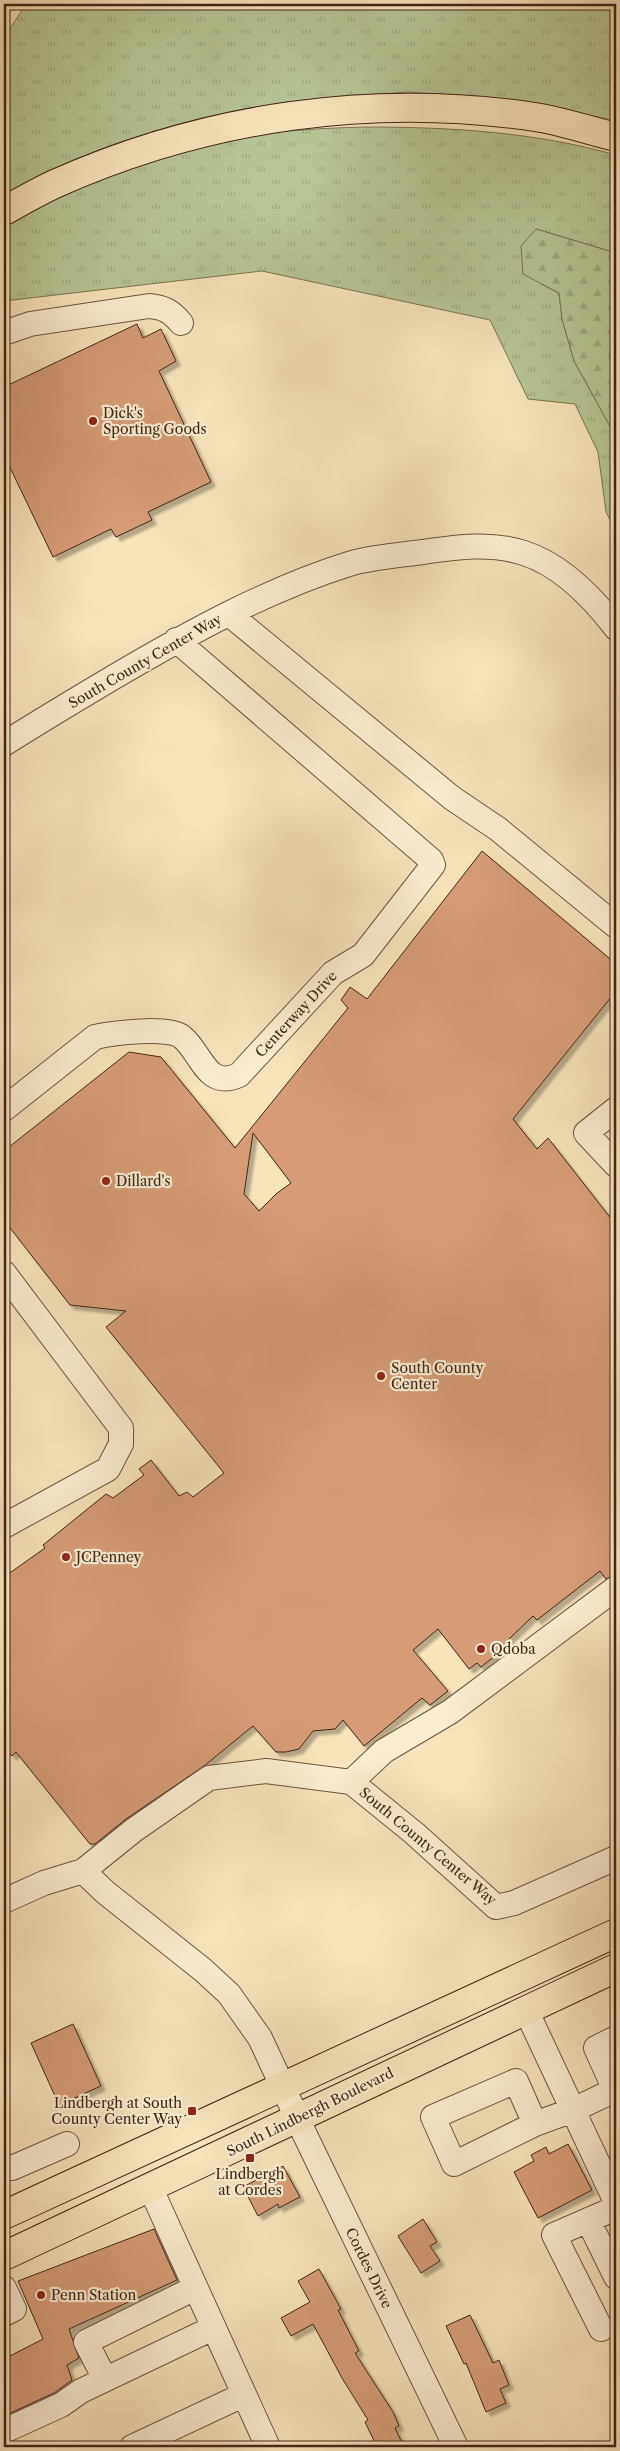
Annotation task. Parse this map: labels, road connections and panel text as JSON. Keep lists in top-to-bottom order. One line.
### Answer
{"streets":{"main road":["South Lindbergh Boulevard"],"street":["South County Center Way","Centerway Drive","Cordes Drive"]},"crossings":[["South County Center Way","Centerway Drive"],["South Lindbergh Boulevard","Cordes Drive"]],"places":{"other":["Dick's Sporting Goods","Dillard's","South County Center","JCPenney","Qdoba","Penn Station"],"transit":["Lindbergh at South County Center Way","Lindbergh at Cordes"]}}
